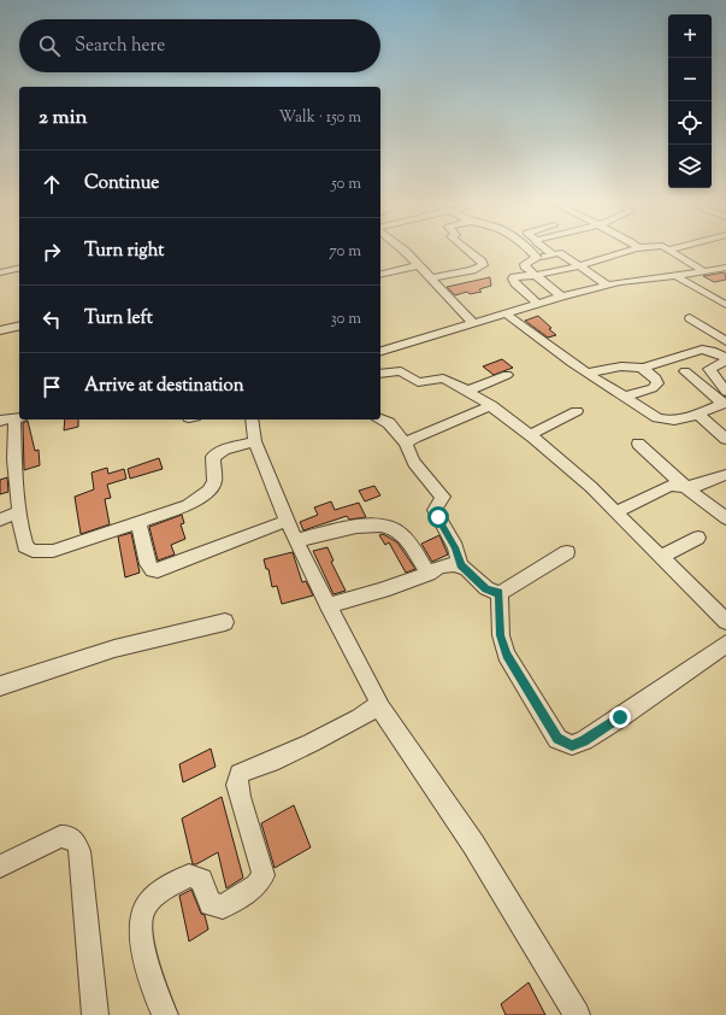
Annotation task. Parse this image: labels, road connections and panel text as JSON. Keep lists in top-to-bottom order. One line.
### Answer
{"page":{"map_buttons":["+","−"],"search":"Search here","heading":["2 min","Walk · 150 m"],"list":[["Continue","50 m"],["Turn right","70 m"],["Turn left","30 m"],"Arrive at destination"]}}
